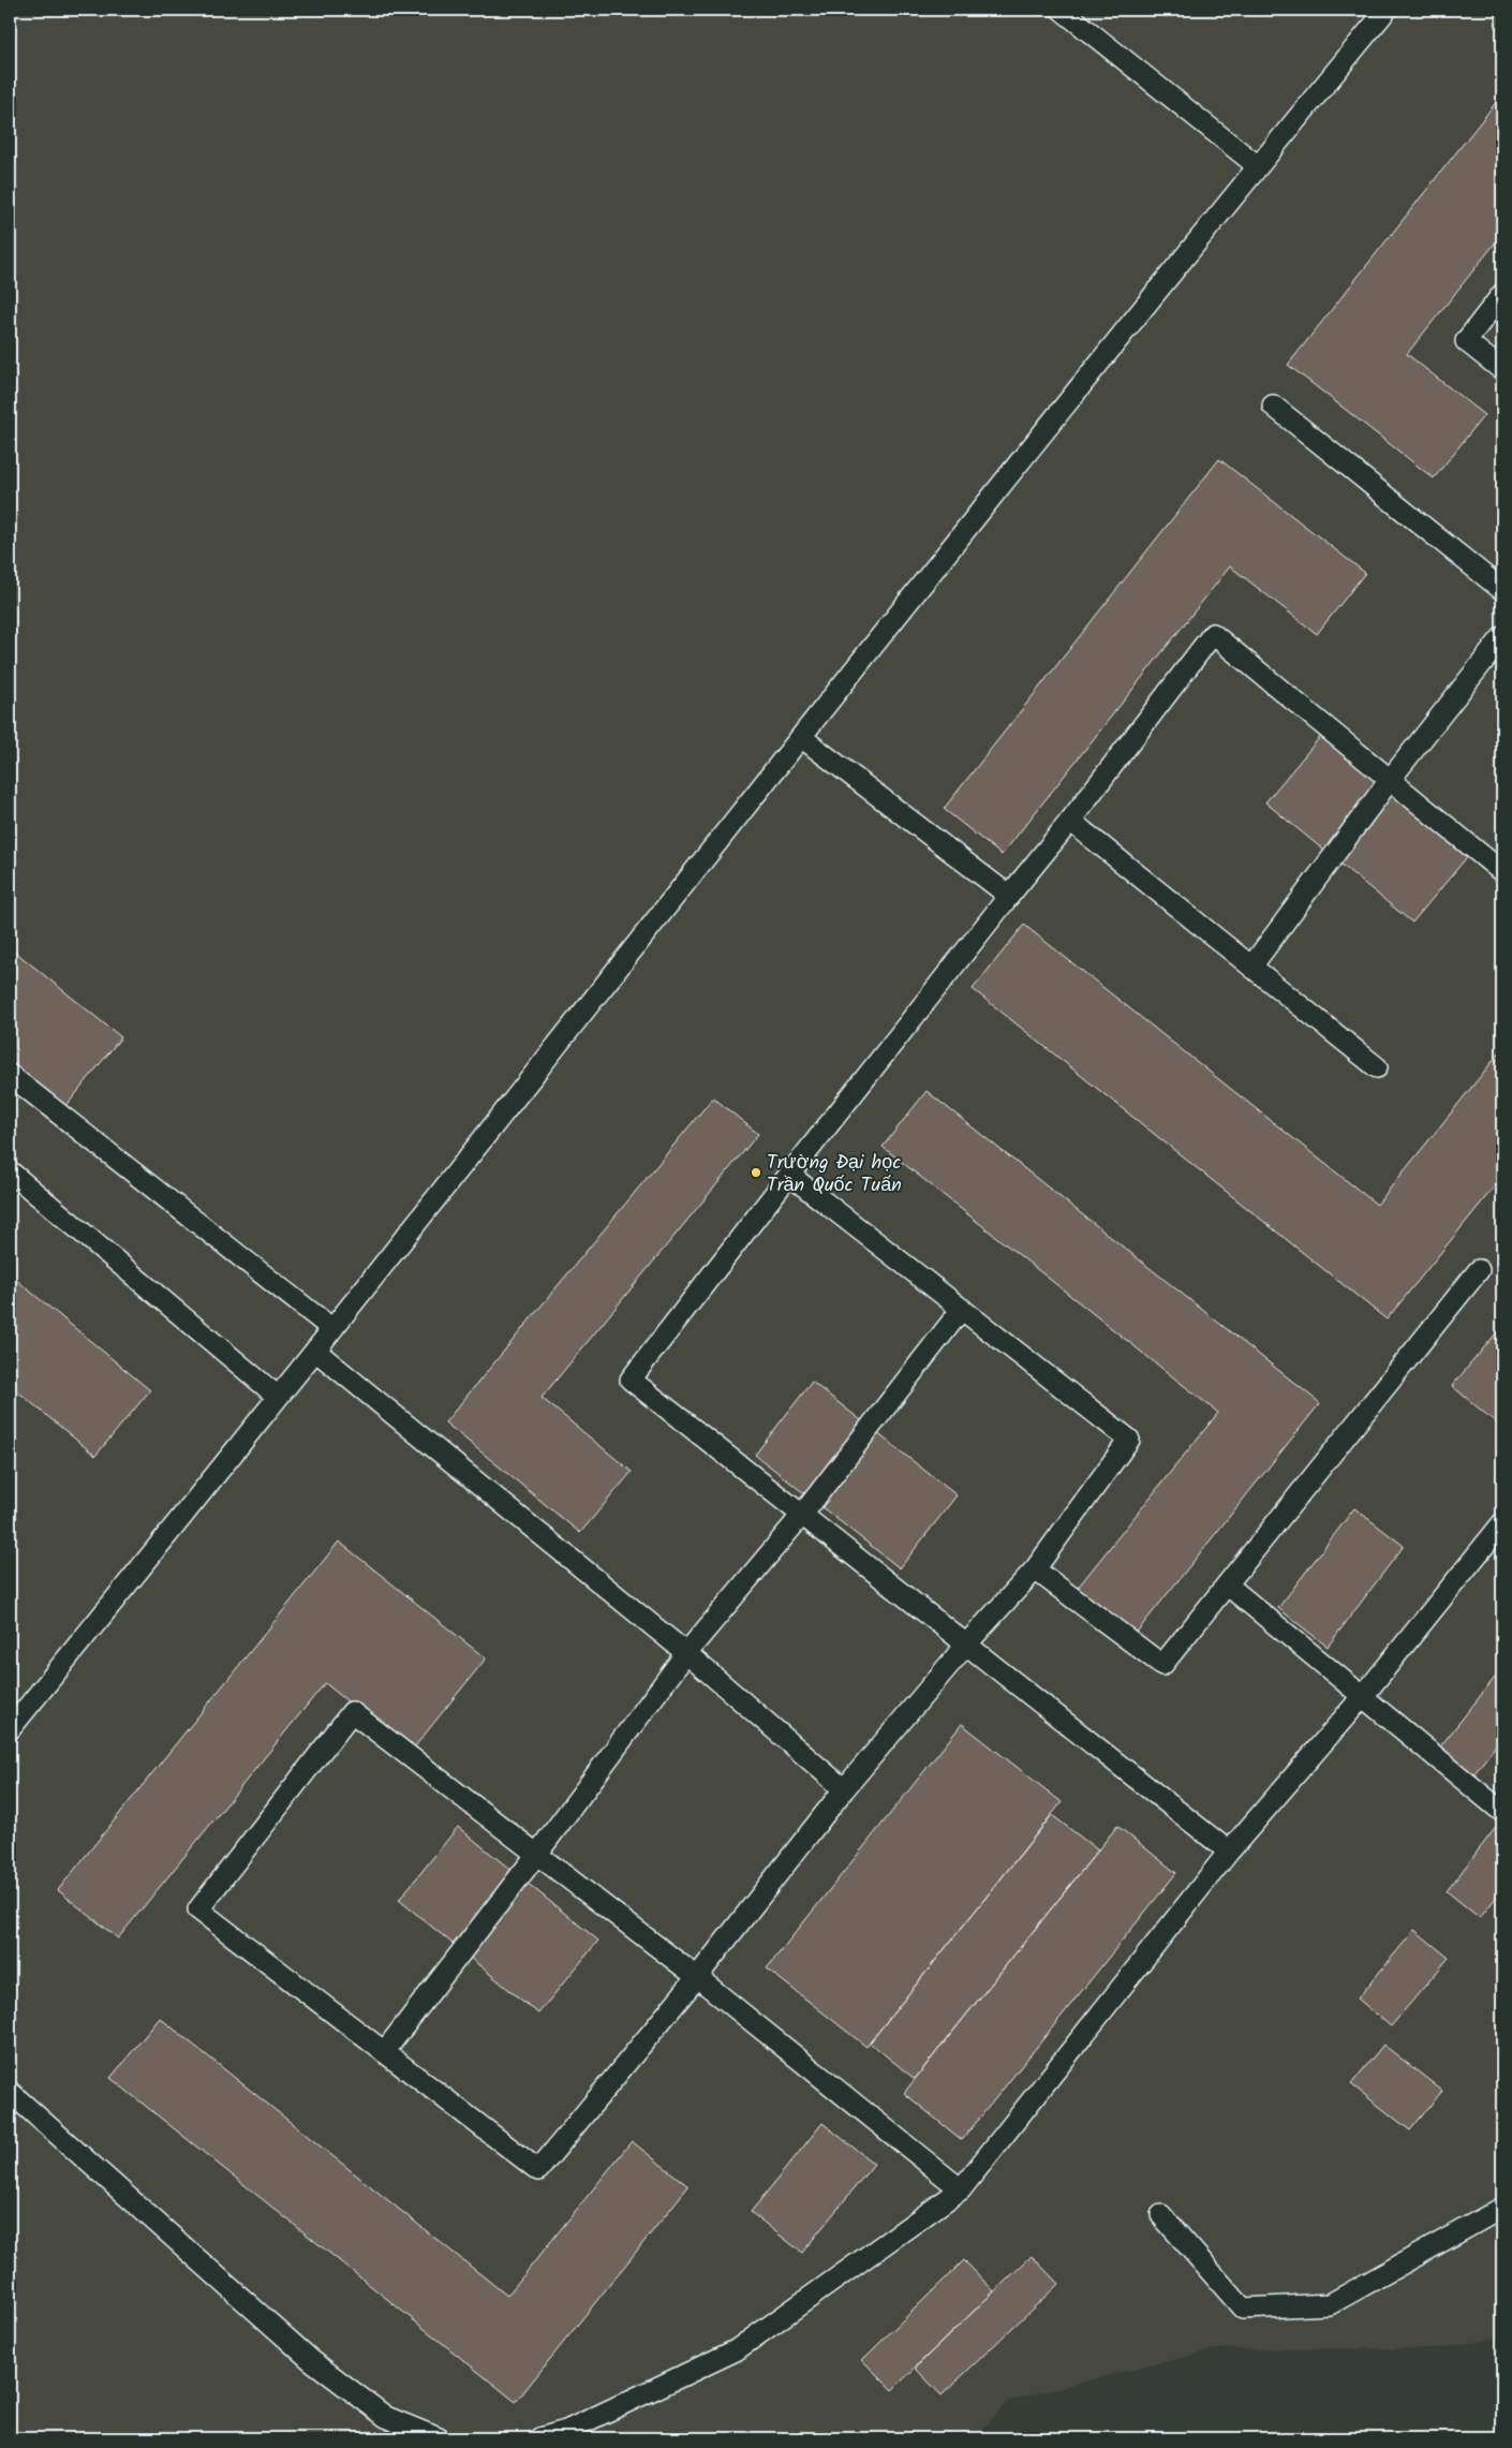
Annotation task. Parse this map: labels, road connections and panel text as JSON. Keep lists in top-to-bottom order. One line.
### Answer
{"places":["Trường Đại học Trần Quốc Tuấn"]}
